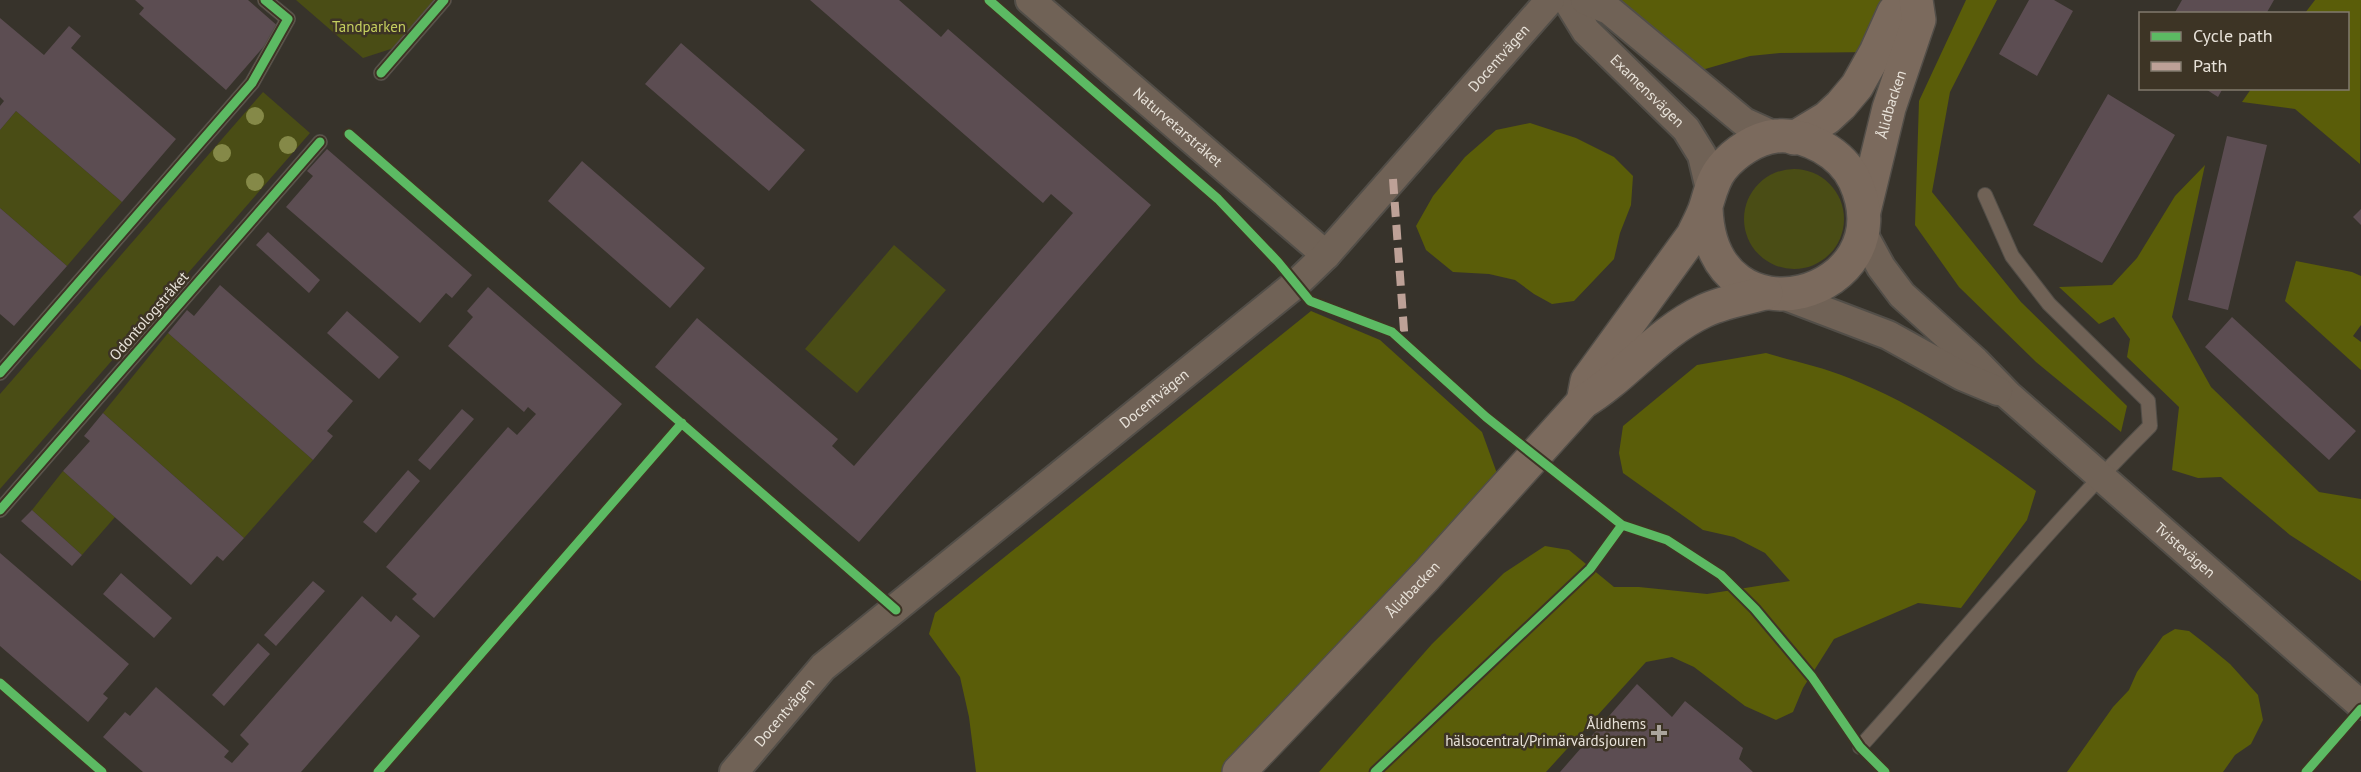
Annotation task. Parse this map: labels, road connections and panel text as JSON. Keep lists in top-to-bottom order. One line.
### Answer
{"streets":{"main road":["Ålidbacken"],"street":["Docentvägen","Examensvägen","Naturvetarstråket","Tvistevägen"],"lane":["Odontologstråket"]},"crossings":[["Docentvägen","Naturvetarstråket"],["Examensvägen","Ålidbacken"],["Examensvägen","Tvistevägen"],["Ålidbacken","Tvistevägen"]],"parks":["Tandparken"],"places":{"health":["Ålidhems hälsocentral/Primärvårdsjouren"]},"legend":["Cycle path","Path"]}
